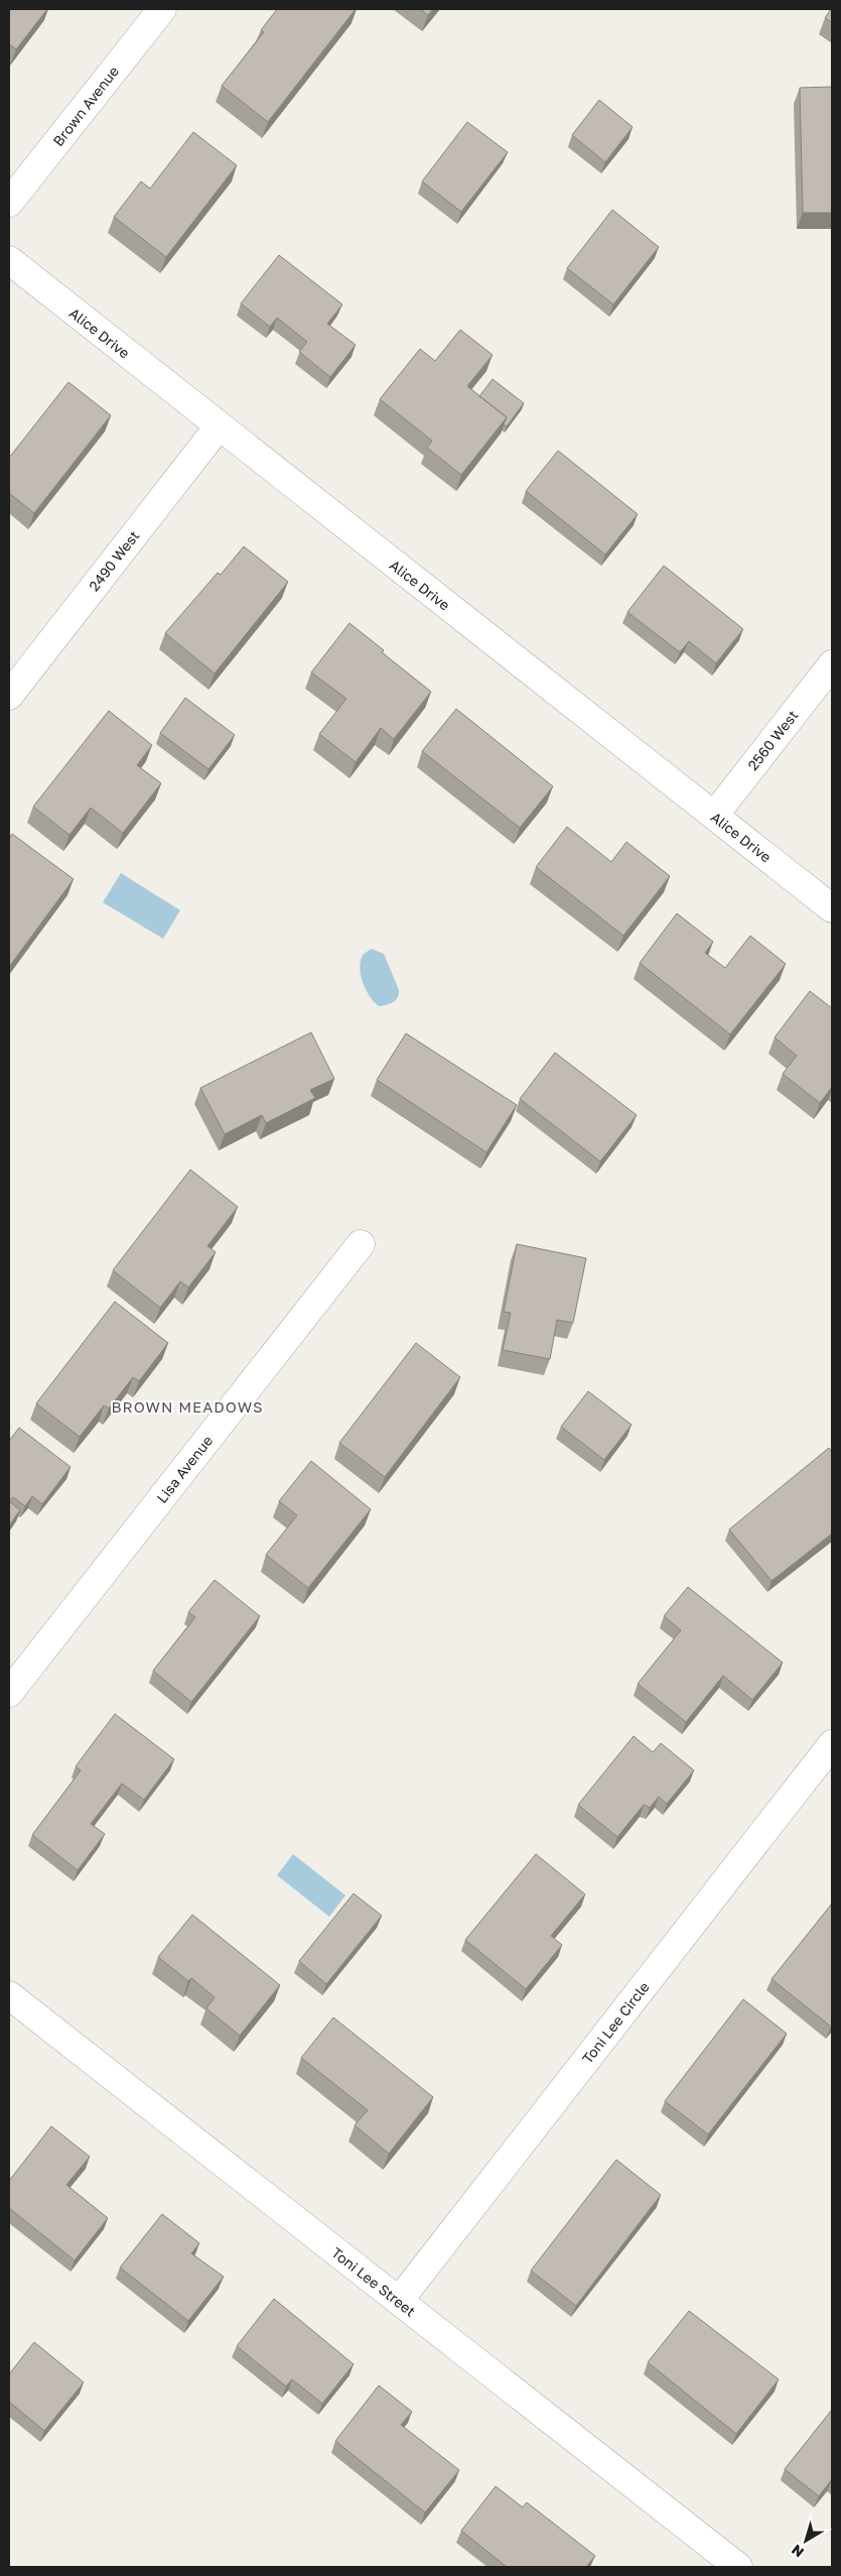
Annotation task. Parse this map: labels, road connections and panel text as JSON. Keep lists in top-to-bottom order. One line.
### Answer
{"streets":{"street":["Brown Avenue","Alice Drive","2490 West","2560 West","Lisa Avenue","Toni Lee Circle","Toni Lee Street"]},"crossings":[["Alice Drive","2490 West"],["Alice Drive","2560 West"],["Toni Lee Circle","Toni Lee Street"]],"districts":["BROWN MEADOWS"],"north":"bottom left"}
